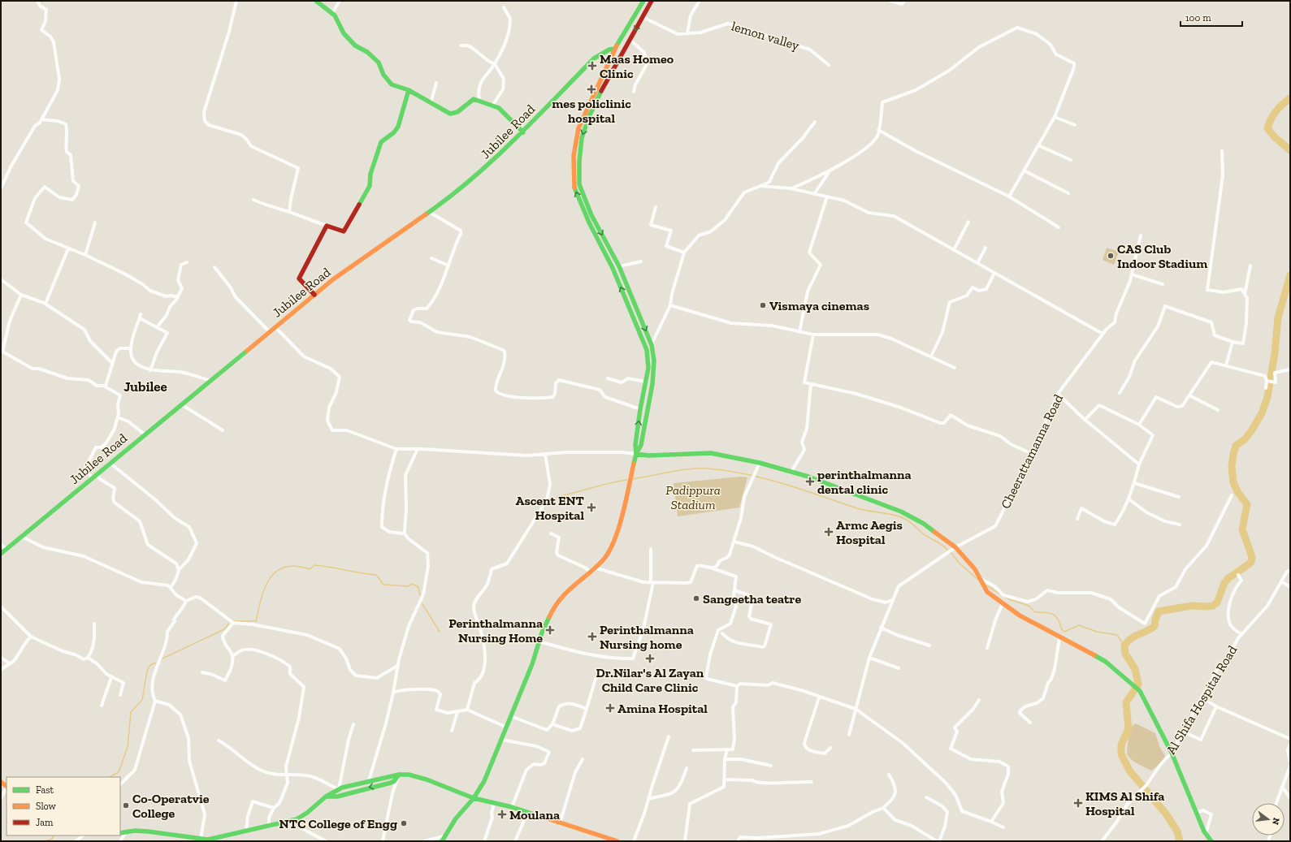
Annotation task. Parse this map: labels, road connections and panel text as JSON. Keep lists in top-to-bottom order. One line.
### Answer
{"streets":{"main road":["Jubilee Road"],"street":["lemon valley","Cheerattamanna Road","Al Shifa Hospital Road"]},"districts":["Jubilee"],"parks":["Padippura Stadium"],"places":{"health":["Maas Homeo Clinic","mes policlinic hospital","perinthalmanna dental clinic","Ascent ENT Hospital","Armc Aegis Hospital","Perinthalmanna Nursing Home","Perinthalmanna Nursing home","Dr.Nilar's Al Zayan Child Care Clinic","Amina Hospital","KIMS Al Shifa Hospital","Moulana"],"other":["CAS Club Indoor Stadium","Vismaya cinemas","Sangeetha teatre","Co-Operatvie College","NTC College of Engg"]},"legend":["Fast","Slow","Jam"],"scale_bar":"100 m","north":"right"}
